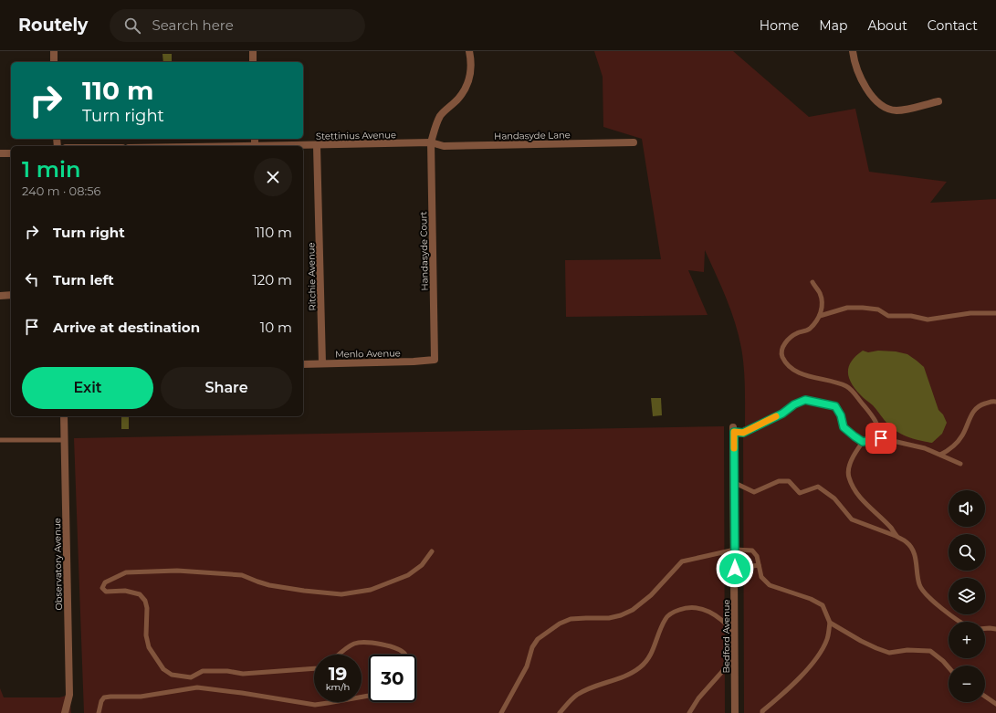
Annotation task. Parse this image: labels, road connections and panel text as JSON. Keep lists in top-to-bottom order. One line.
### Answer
{"streets":{"street":["Stettinius Avenue","Handasyde Lane","Handasyde Court","Ritchie Avenue","Menlo Avenue","Observatory Avenue","Bedford Avenue"]},"crossings":[["Stettinius Avenue","Handasyde Lane"],["Stettinius Avenue","Handasyde Court"],["Stettinius Avenue","Ritchie Avenue"],["Handasyde Lane","Handasyde Court"],["Handasyde Court","Menlo Avenue"],["Ritchie Avenue","Menlo Avenue"]],"page":{"header":"Routely","search":"Search here","nav":["Home","Map","About","Contact"],"turn":["110 m","Turn right"],"heading":["1 min","240 m · 08:56"],"list":[{"name":"Turn right","value":"110 m"},{"name":"Turn left","value":"120 m"},{"name":"Arrive at destination","value":"10 m"}],"buttons":["Exit","Share"],"map_buttons":["+","−"],"speed":"19 km/h","limit":"30"}}
